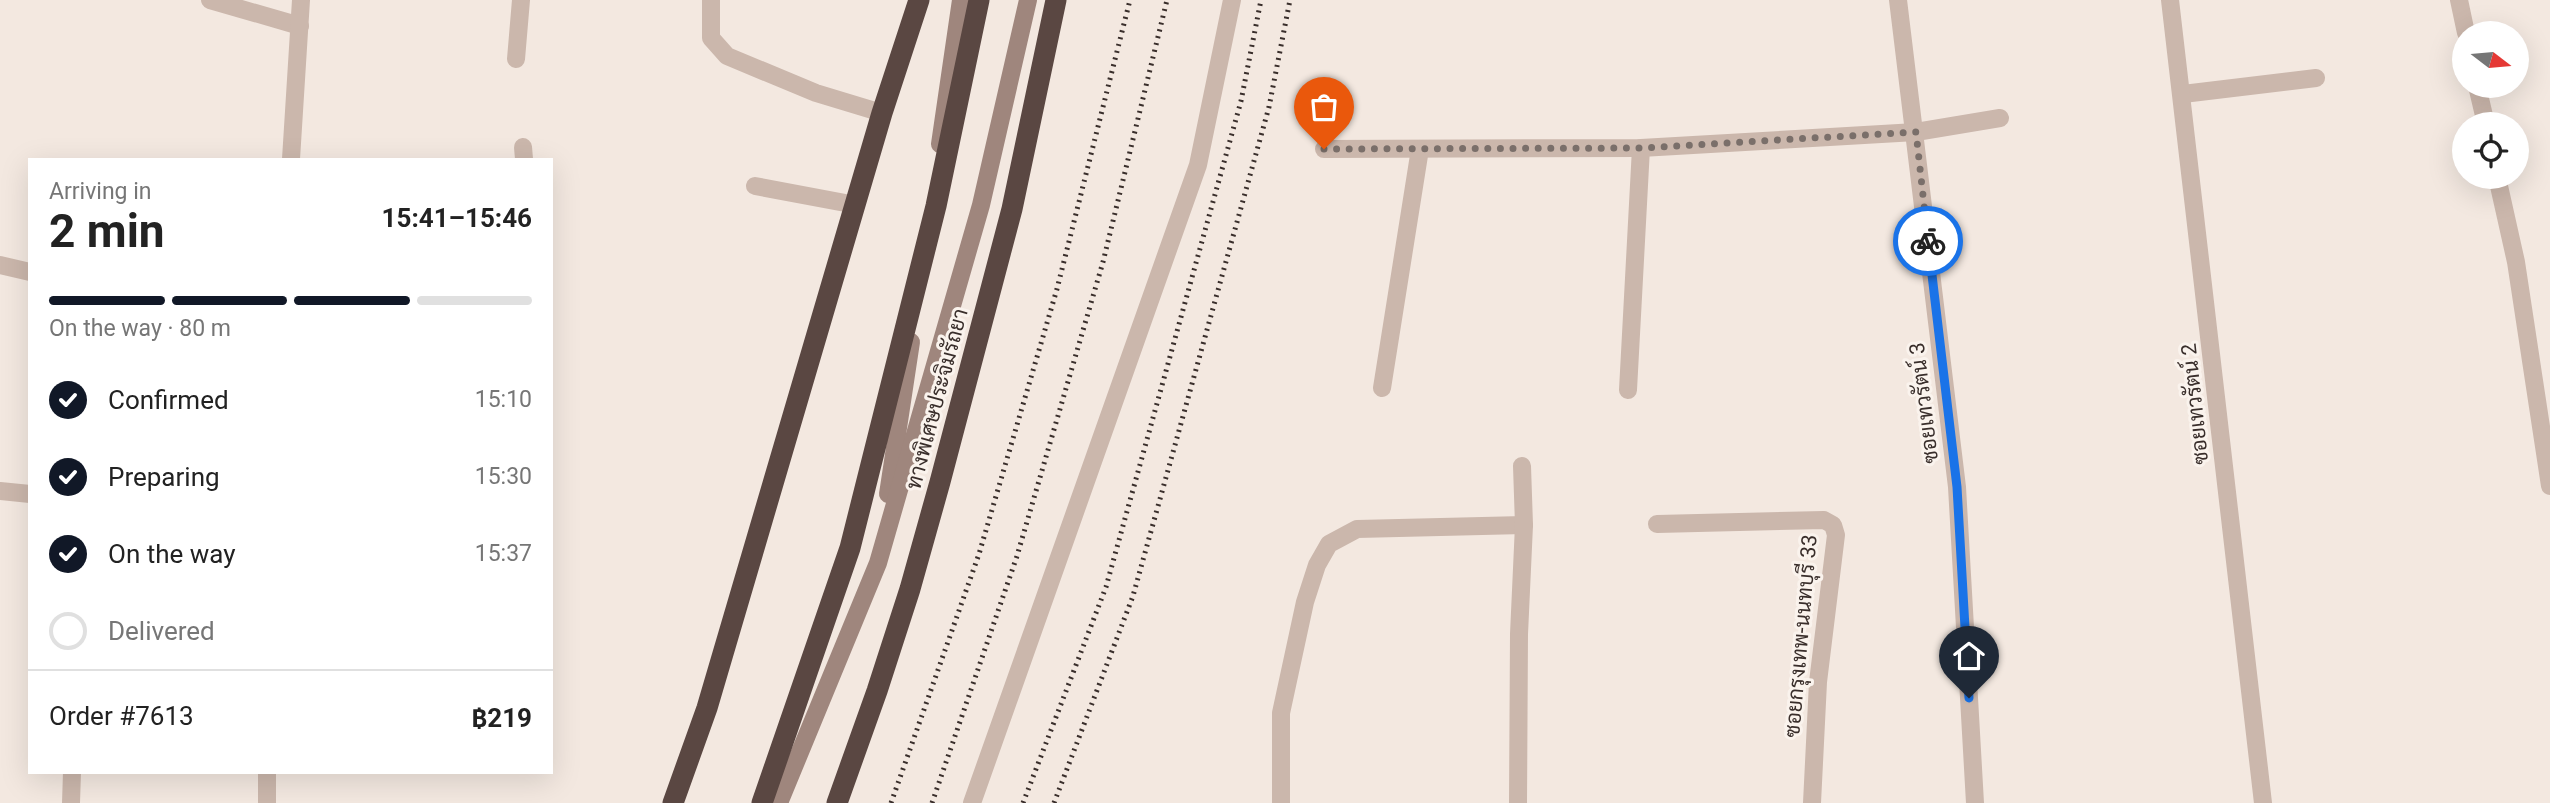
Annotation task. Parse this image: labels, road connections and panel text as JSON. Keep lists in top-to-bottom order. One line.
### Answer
{"streets":{"highway":["ทางพิเศษประจิมรัถยา"],"street":["ซอยเทวรัตน์ 3","ซอยเทวรัตน์ 2","ซอยกรุงเทพ-นนทบุรี 33"]},"north":"right","page":{"heading":["2 min","Arriving in","15:41–15:46"],"panel":["Order #7613","฿219"],"bar":"On the way · 80 m","list":[["Confirmed","15:10"],["Preparing","15:30"],["On the way","15:37"],"Delivered"]}}
